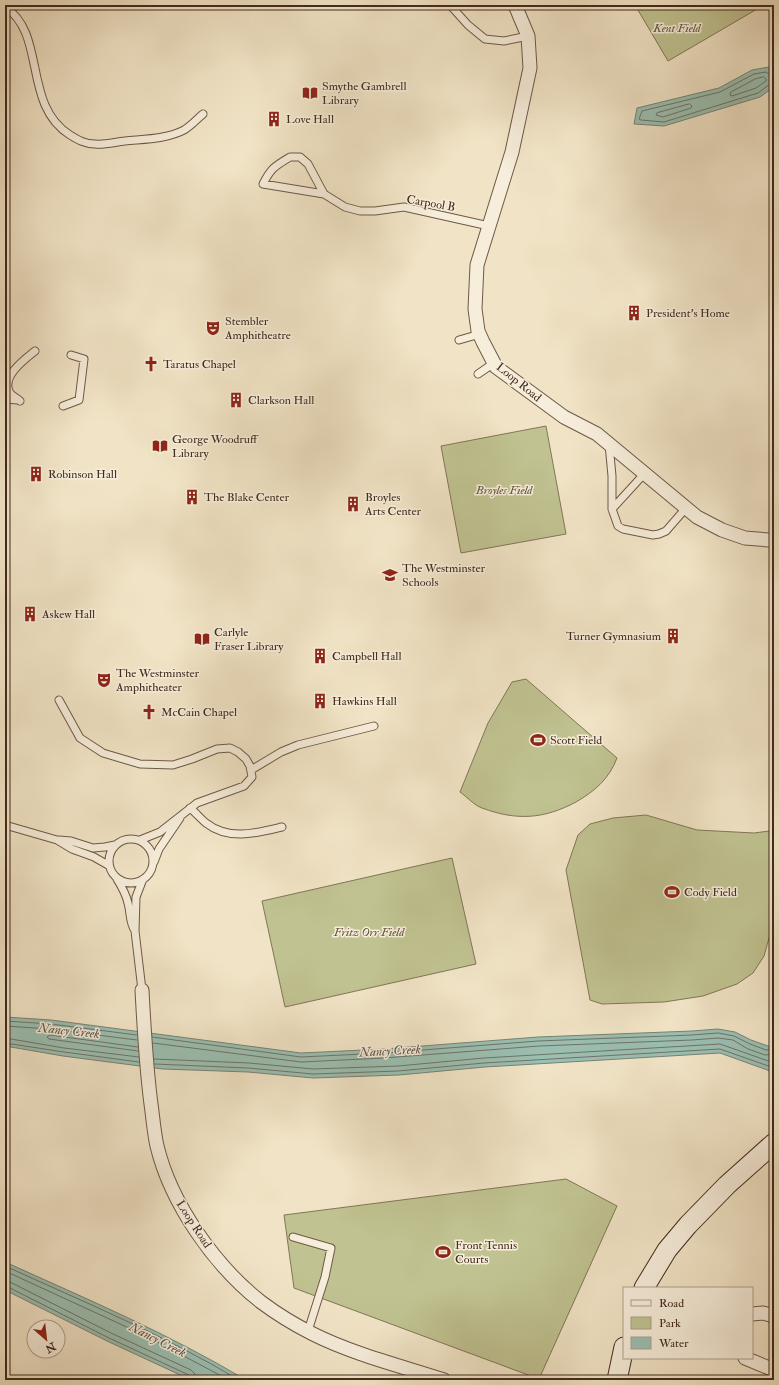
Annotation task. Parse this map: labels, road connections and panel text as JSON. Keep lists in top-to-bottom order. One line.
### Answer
{"streets":{"street":["Loop Road"],"lane":["Carpool B"]},"crossings":[["Carpool B","Loop Road"]],"water":["Nancy Creek"],"parks":["Kent Field","Broyles Field","Fritz Orr Field"],"places":{"library":["Smythe Gambrell Library","George Woodruff Library","Carlyle Fraser Library"],"building":["Love Hall","President's Home","Clarkson Hall","Robinson Hall","The Blake Center","Broyles Arts Center","Askew Hall","Turner Gymnasium","Campbell Hall","Hawkins Hall"],"theatre":["Stembler Amphitheatre","The Westminster Amphitheater"],"church":["Taratus Chapel","McCain Chapel"],"school or university":["The Westminster Schools"],"sports":["Scott Field","Cody Field","Front Tennis Courts"]},"legend":["Road","Park","Water"],"north":"bottom right"}
